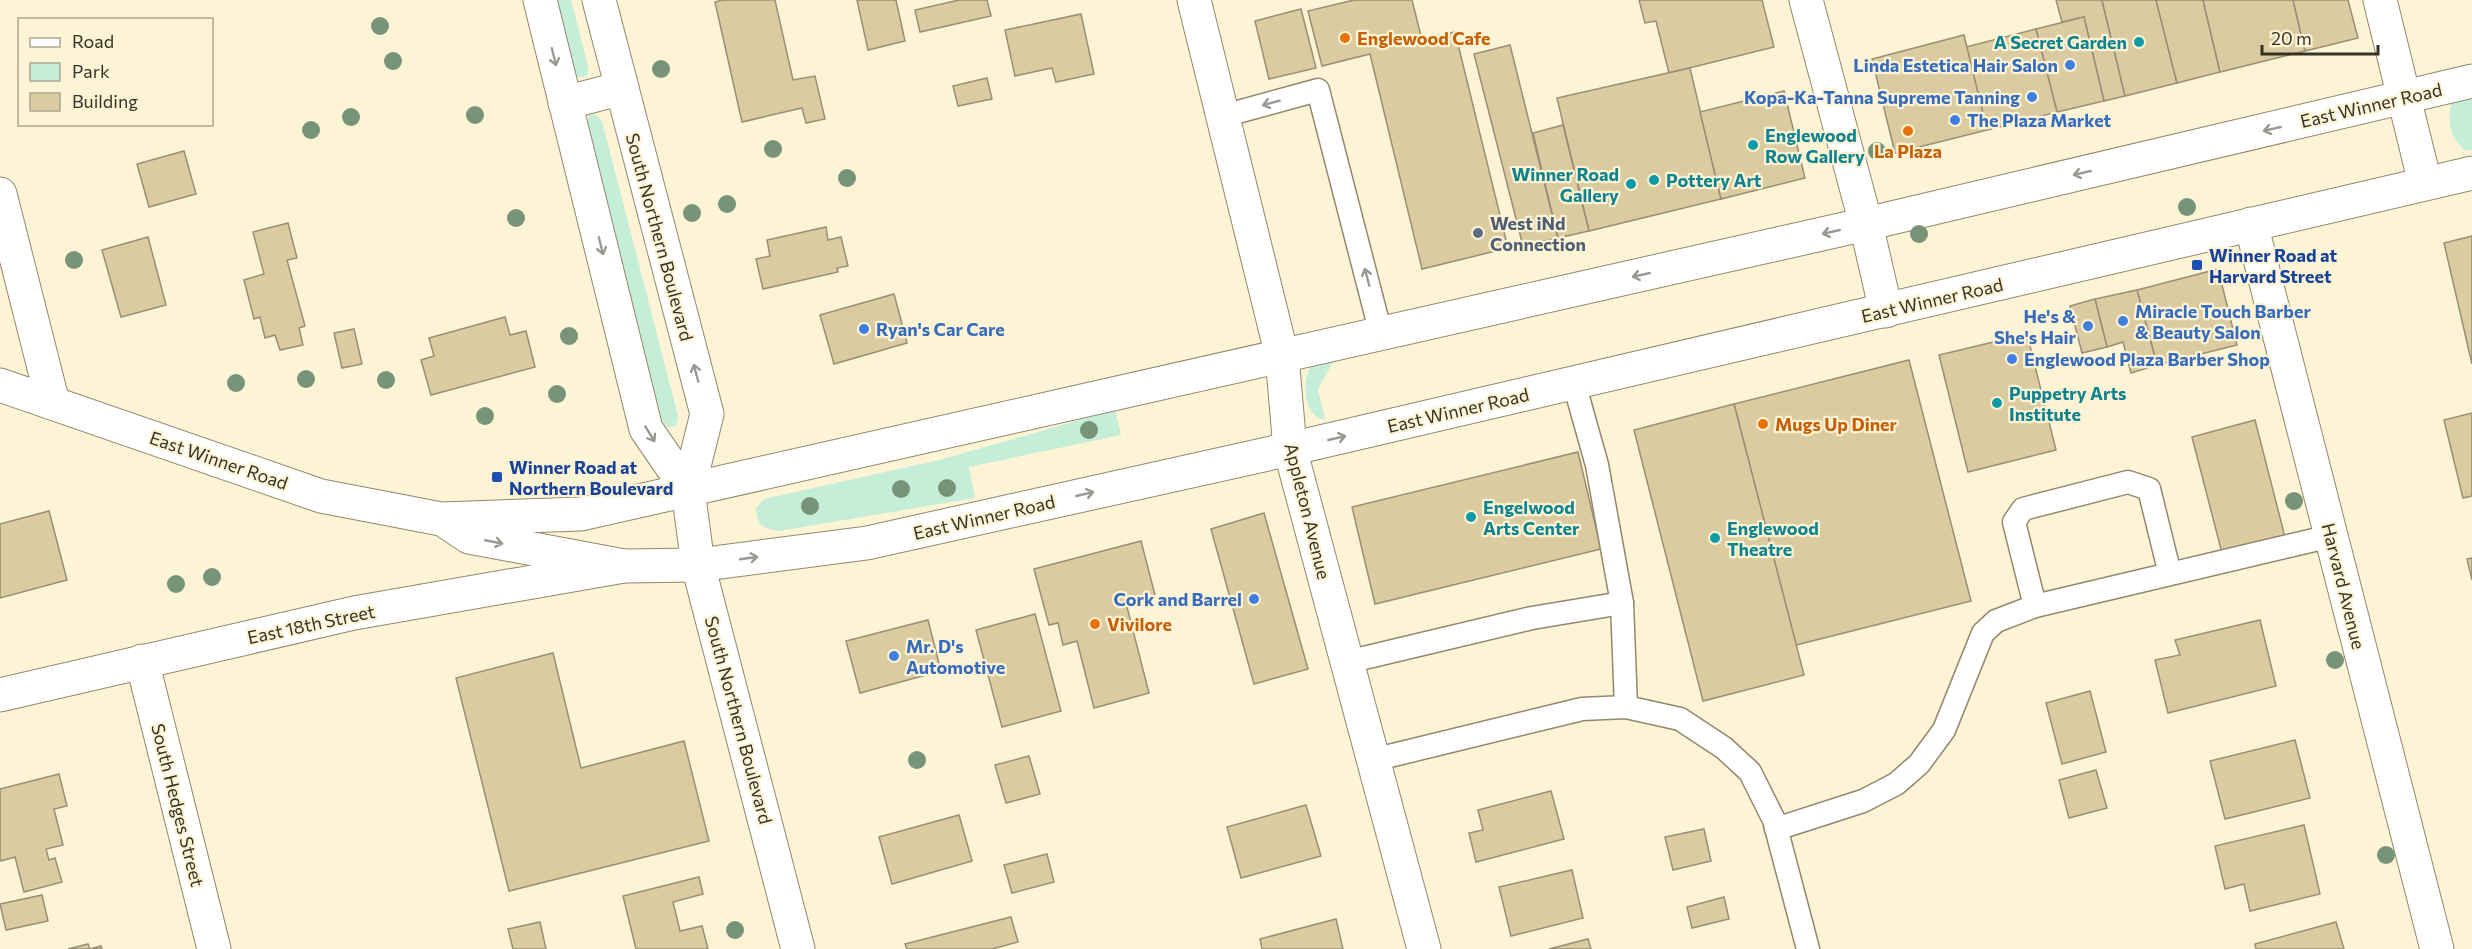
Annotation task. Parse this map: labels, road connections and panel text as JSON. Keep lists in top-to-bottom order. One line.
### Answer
{"streets":{"street":["East Winner Road","South Northern Boulevard","Appleton Avenue","Harvard Avenue","East 18th Street","South Hedges Street"]},"crossings":[["East Winner Road","South Northern Boulevard"],["East Winner Road","Appleton Avenue"],["East Winner Road","Harvard Avenue"],["East Winner Road","East 18th Street"],["East 18th Street","South Hedges Street"]],"places":{"other":["Englewood Cafe","A Secret Garden","Linda Estetica Hair Salon","Kopa-Ka-Tanna Supreme Tanning","The Plaza Market","La Plaza","Englewood Row Gallery","Pottery Art","Winner Road Gallery","West iNd Connection","Miracle Touch Barber & Beauty Salon","He's & She's Hair","Ryan's Car Care","Englewood Plaza Barber Shop","Puppetry Arts Institute","Mugs Up Diner","Engelwood Arts Center","Englewood Theatre","Cork and Barrel","Vivilore","Mr. D's Automotive"],"transit":["Winner Road at Harvard Street","Winner Road at Northern Boulevard"]},"legend":["Road","Park","Building"],"scale_bar":"20 m"}
